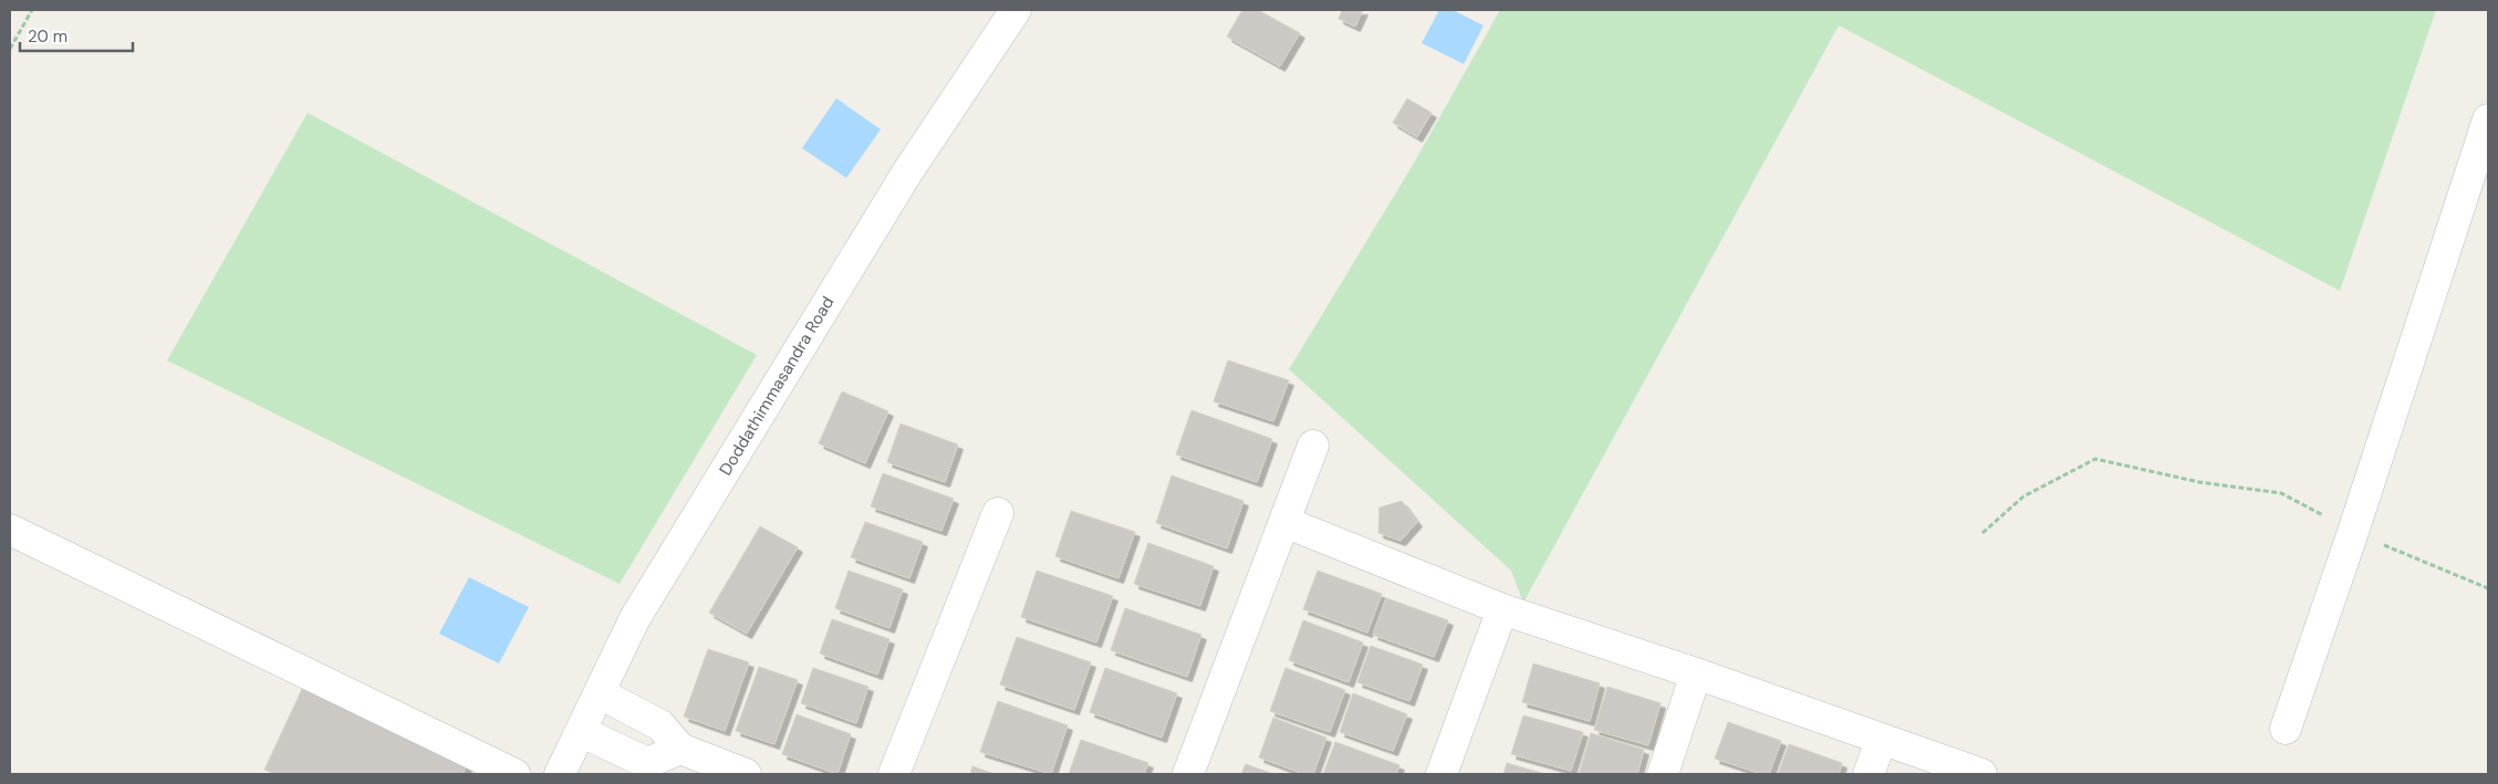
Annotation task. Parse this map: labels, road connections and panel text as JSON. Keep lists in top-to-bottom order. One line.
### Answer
{"streets":{"street":["Doddathimmasandra Road"]},"scale_bar":"20 m"}
